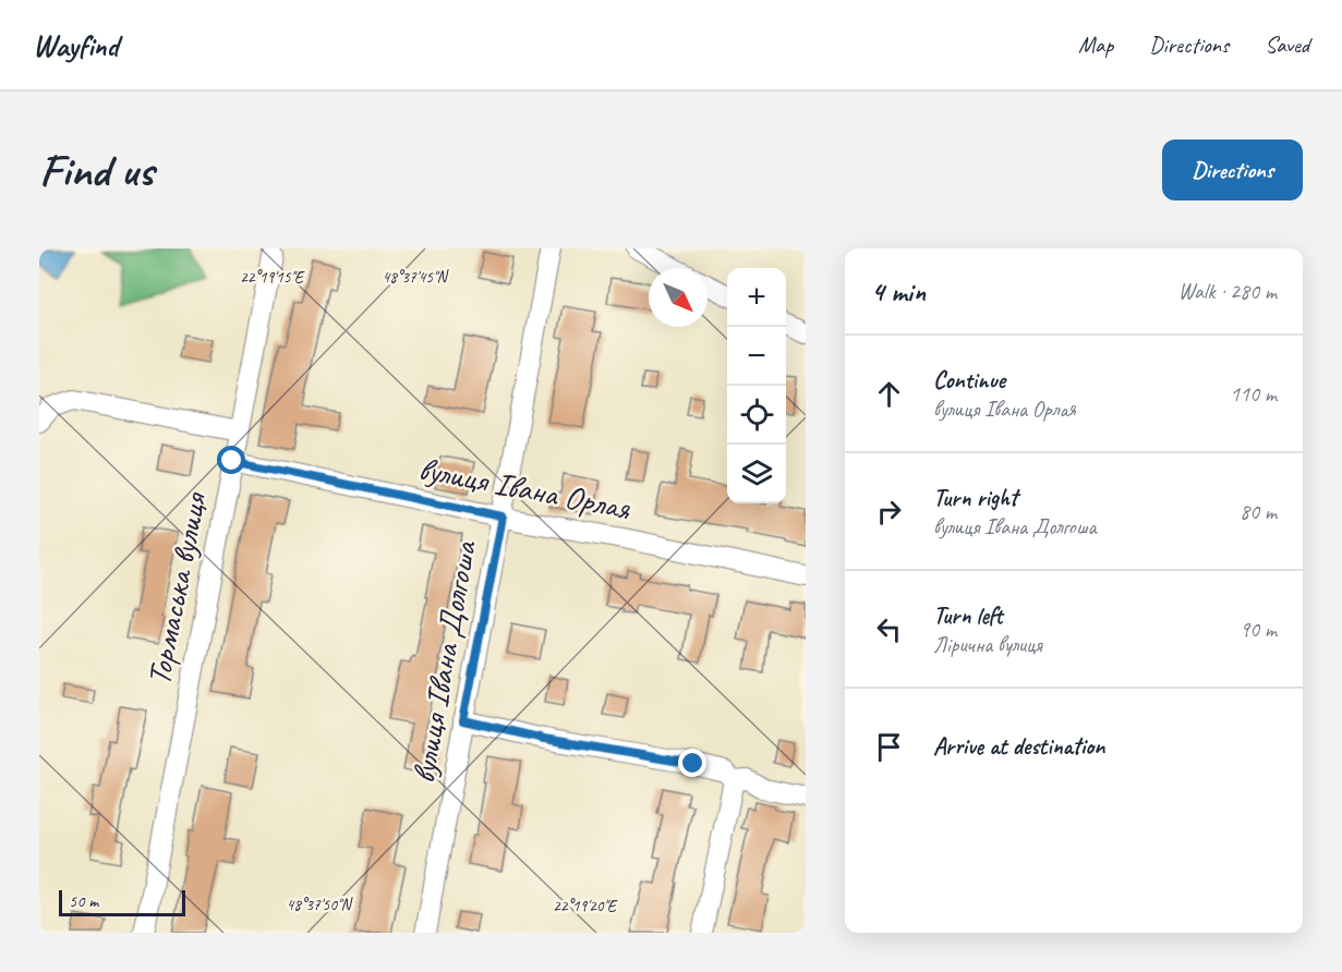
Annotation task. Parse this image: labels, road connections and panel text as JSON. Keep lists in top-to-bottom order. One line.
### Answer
{"streets":{"street":["вулиця Івана Орлая","Тормаська вулиця","вулиця Івана Долгоша"]},"crossings":[["вулиця Івана Орлая","Тормаська вулиця"],["вулиця Івана Орлая","вулиця Івана Долгоша"]],"scale_bar":"50 m","north":"bottom right","page":{"header":"Wayfind","nav":["Map","Directions","Saved"],"buttons":"Directions","title":"Find us","heading":["4 min","Walk · 280 m"],"map_buttons":["+","−"],"list":[["Continue","вулиця Івана Орлая","110 m"],["Turn right","вулиця Івана Долгоша","80 m"],["Turn left","Лірична вулиця","90 m"],"Arrive at destination"],"scale":"50 m"},"coordinates":["22°19'15\"E","48°37'45\"N","48°37'50\"N","22°19'20\"E"]}
